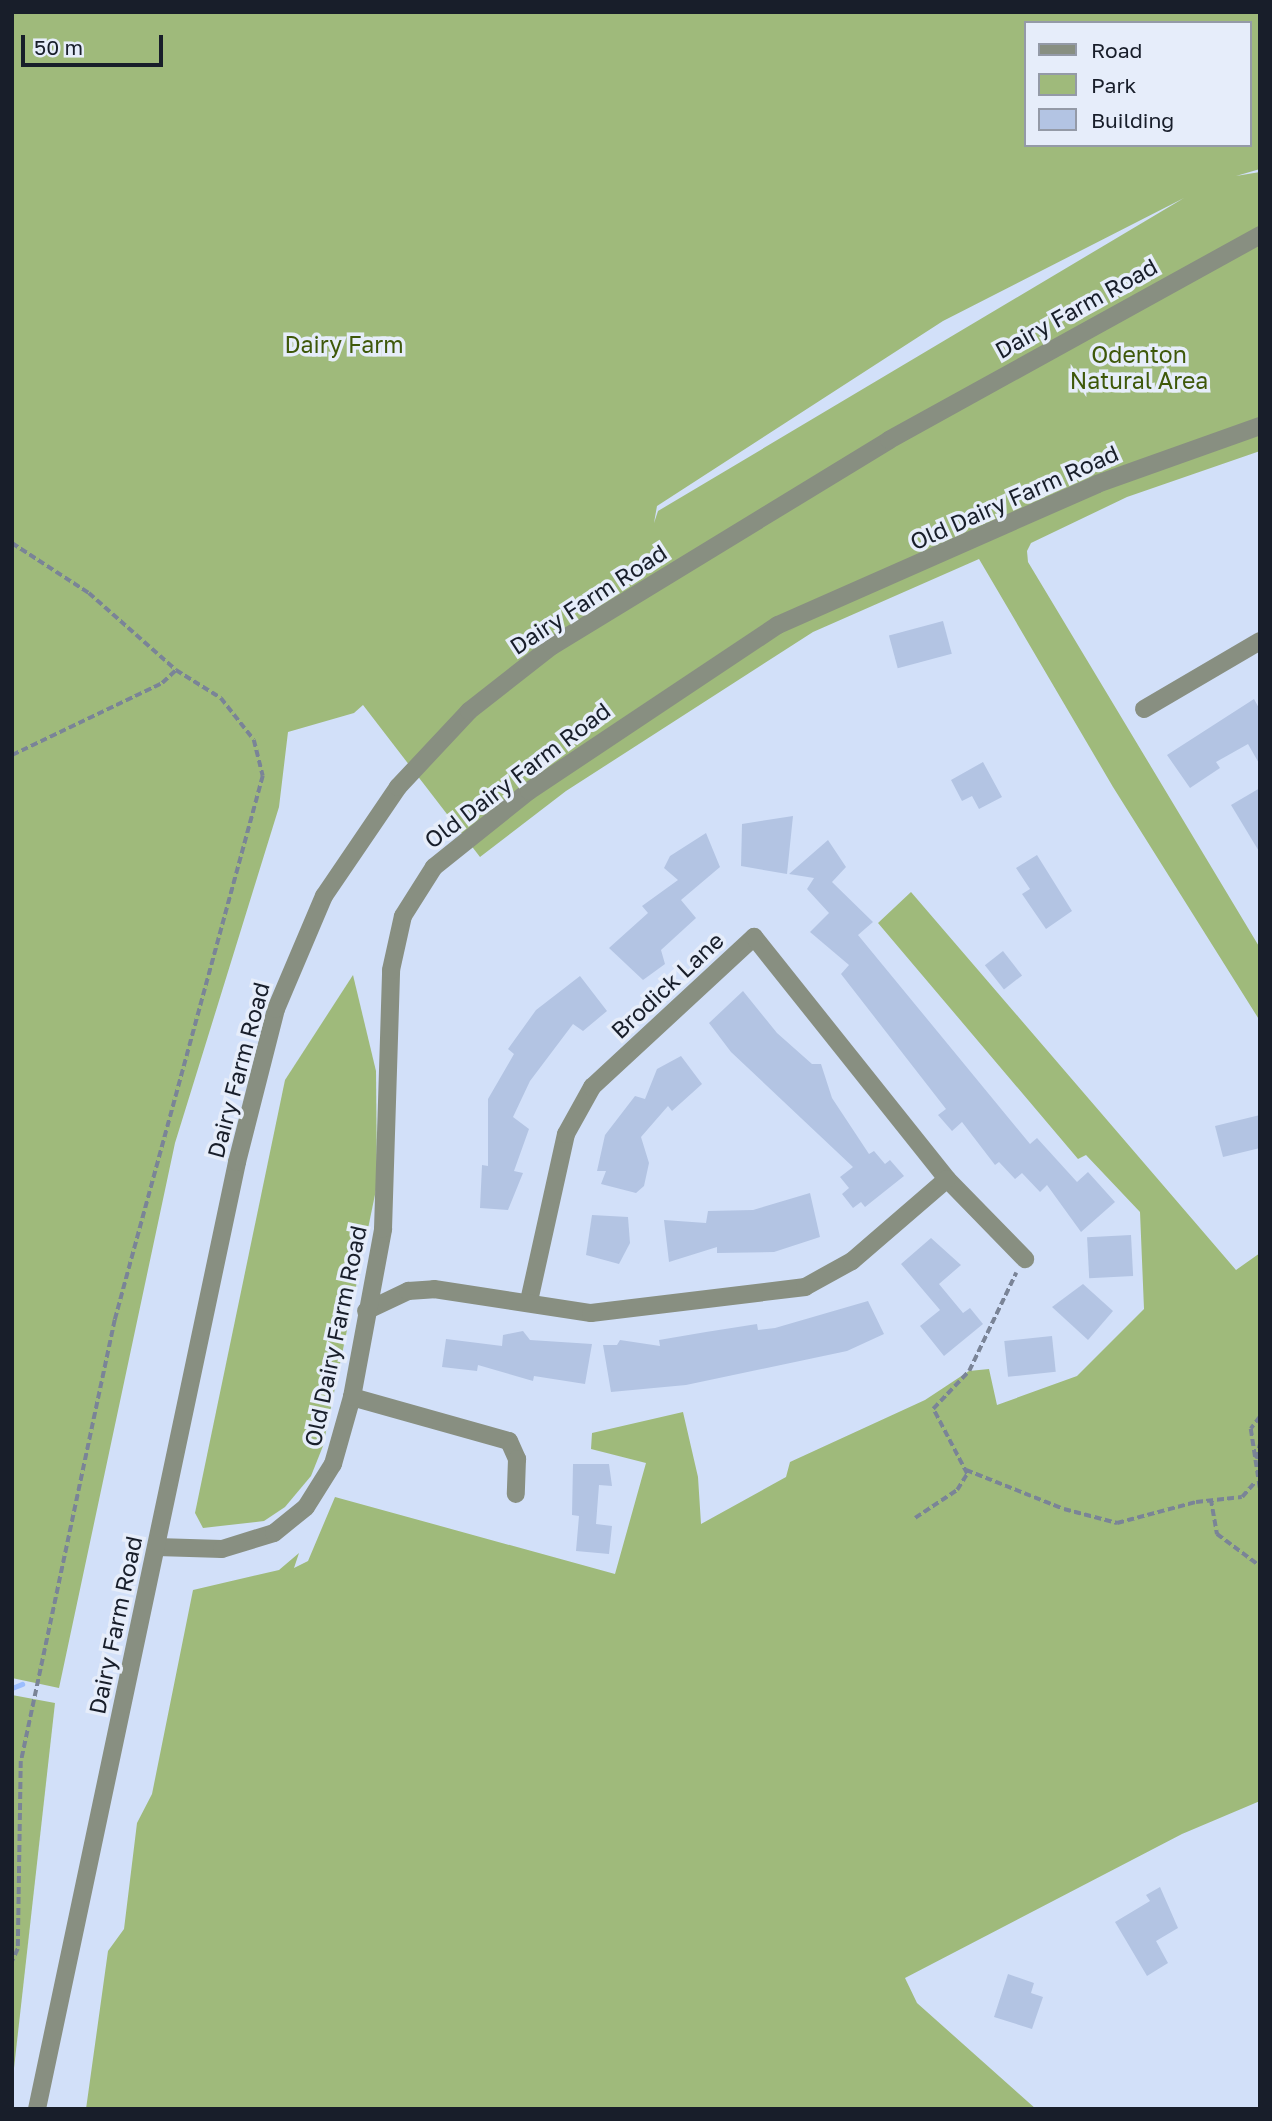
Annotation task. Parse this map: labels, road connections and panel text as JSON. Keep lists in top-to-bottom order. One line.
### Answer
{"streets":{"street":["Dairy Farm Road","Old Dairy Farm Road","Brodick Lane"]},"crossings":[["Dairy Farm Road","Old Dairy Farm Road"]],"parks":["Dairy Farm","Odenton Natural Area"],"legend":["Road","Park","Building"],"scale_bar":"50 m"}
